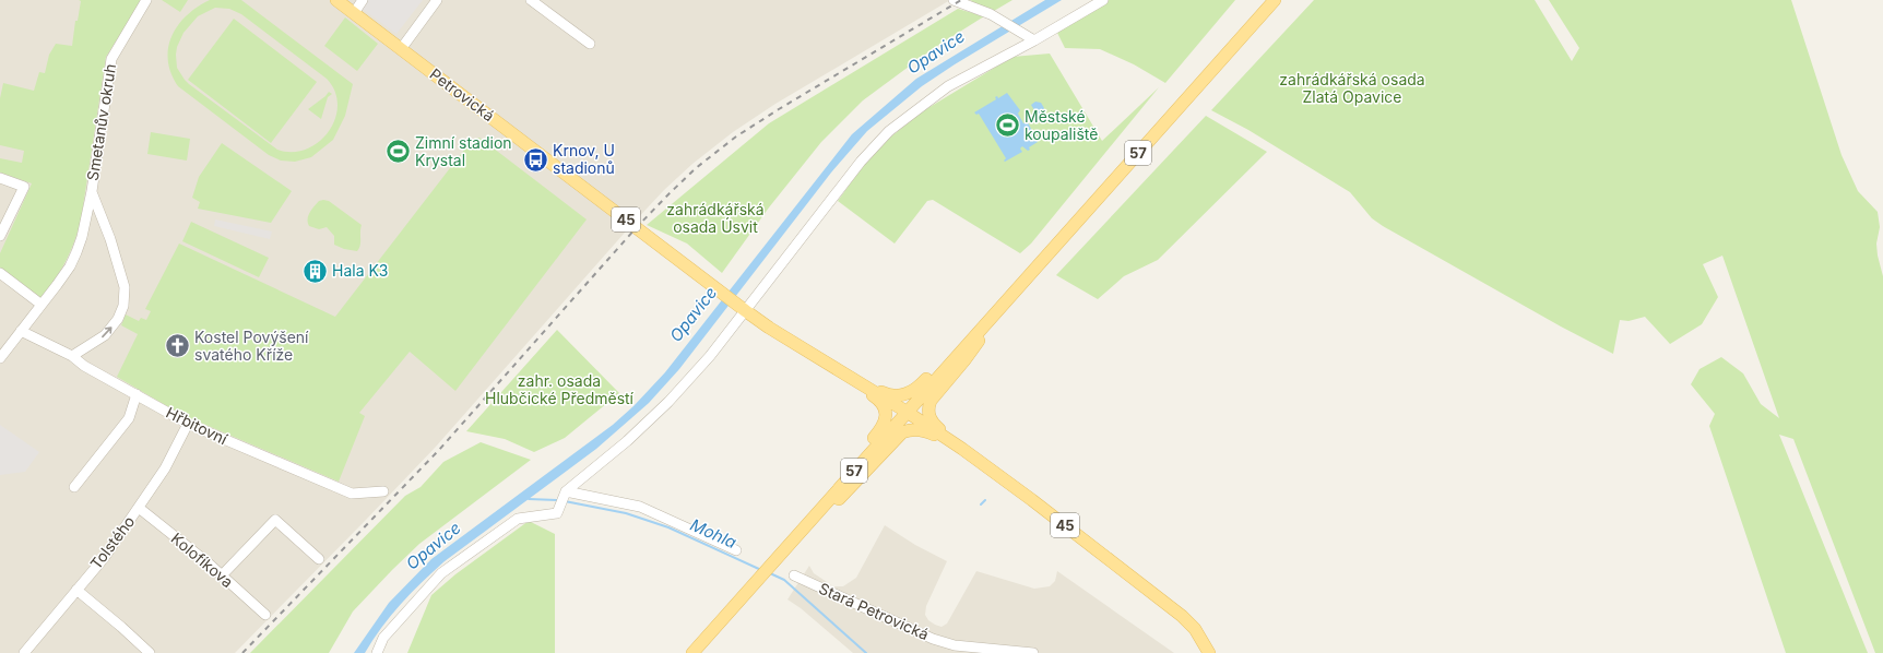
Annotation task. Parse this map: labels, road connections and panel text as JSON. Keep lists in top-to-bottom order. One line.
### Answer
{"streets":{"main road":["Petrovická","57","45"],"street":["Smetanův okruh","Hřbitovní","Tolstého","Kolofíkova","Stará Petrovická"]},"crossings":[["Petrovická","45"],["Smetanův okruh","Hřbitovní"],["57","45"],["Hřbitovní","Tolstého"],["Tolstého","Kolofíkova"]],"water":["Opavice","Mohla"],"parks":["zahrádkářská osada Zlatá Opavice","zahrádkářská osada Úsvit","zahr. osada Hlubčické Předměstí"],"places":{"sports":["Městské koupaliště","Zimní stadion Krystal"],"bus stop":["Krnov, U stadionů"],"building":["Hala K3"],"church":["Kostel Povýšení svatého Kříže"]}}
